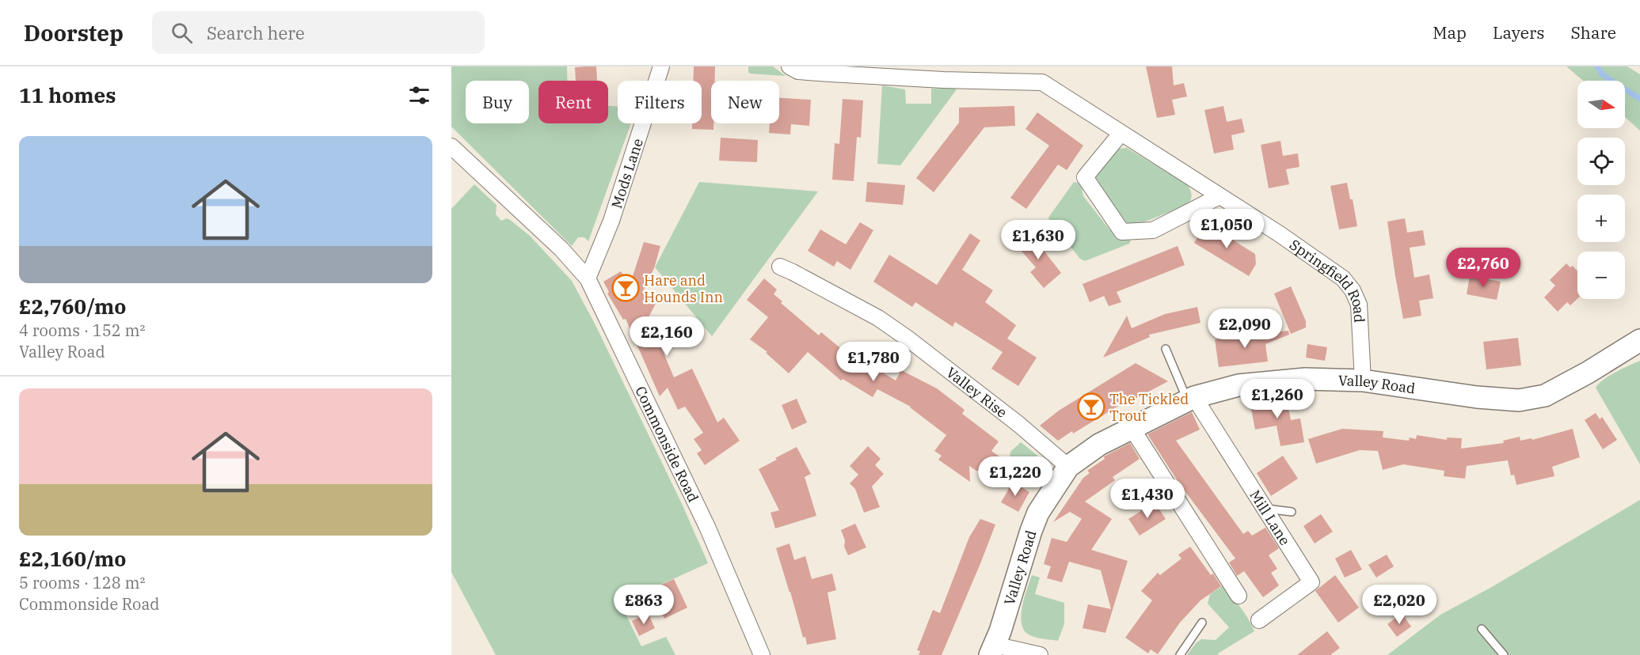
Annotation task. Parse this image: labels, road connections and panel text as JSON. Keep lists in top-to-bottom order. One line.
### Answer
{"streets":{"main road":["Valley Road"],"street":["Mods Lane","Springfield Road","Valley Rise","Commonside Road","Mill Lane"]},"crossings":[["Mods Lane","Commonside Road"],["Springfield Road","Valley Road"],["Valley Road","Valley Rise"],["Valley Road","Mill Lane"]],"places":{"bar":["Hare and Hounds Inn","The Tickled Trout"]},"north":"right","page":{"header":"Doorstep","search":"Search here","nav":["Map","Layers","Share"],"heading":"11 homes","map_buttons":["+","−"],"chip":["Buy","Rent","Filters","New"],"list":[{"name":"£2,760/mo","note":"4 rooms · 152 m² · Valley Road"},{"name":"£2,160/mo","note":"5 rooms · 128 m² · Commonside Road"}],"price":["£1,050","£1,630","£2,760","£2,090","£2,160","£1,780","£1,260","£1,220","£1,430","£863","£2,020"]}}
